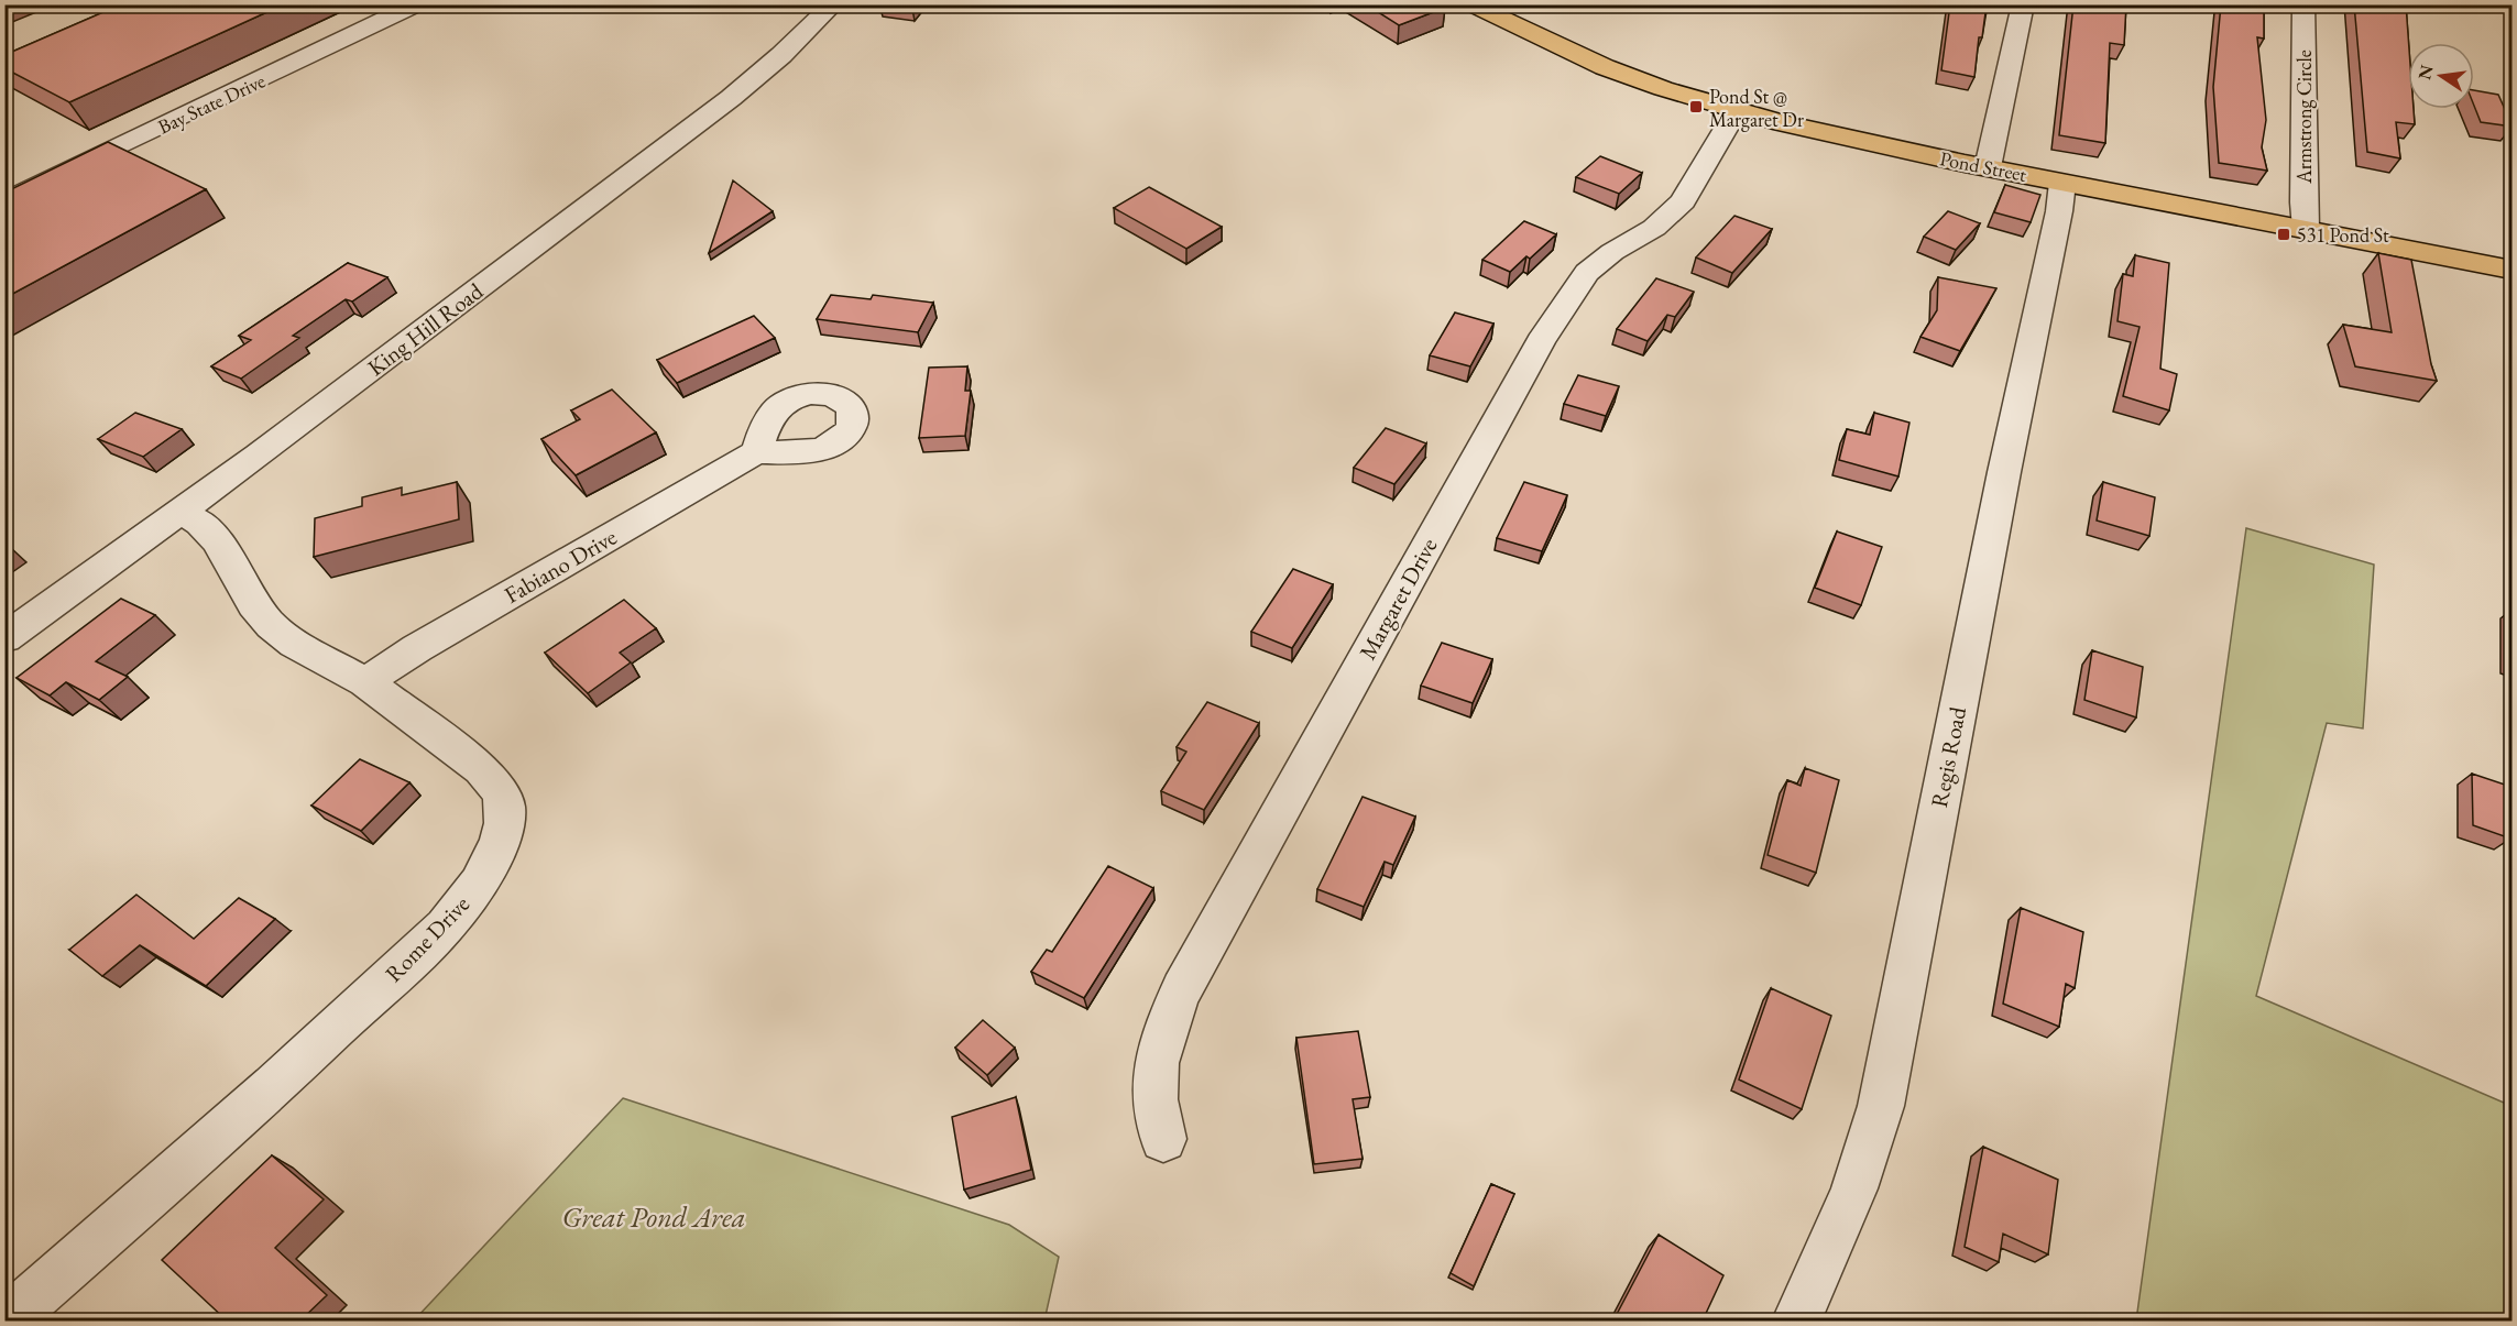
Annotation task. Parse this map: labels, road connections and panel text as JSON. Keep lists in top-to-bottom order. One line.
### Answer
{"streets":{"main road":["Pond Street"],"street":["Bay State Drive","Armstrong Circle","King Hill Road","Fabiano Drive","Margaret Drive","Regis Road","Rome Drive"]},"crossings":[["Armstrong Circle","Pond Street"],["Pond Street","Margaret Drive"],["Pond Street","Regis Road"],["King Hill Road","Rome Drive"],["Fabiano Drive","Rome Drive"]],"parks":["Great Pond Area"],"places":{"transit":["Pond St @ Margaret Dr","531 Pond St"]},"north":"left"}
